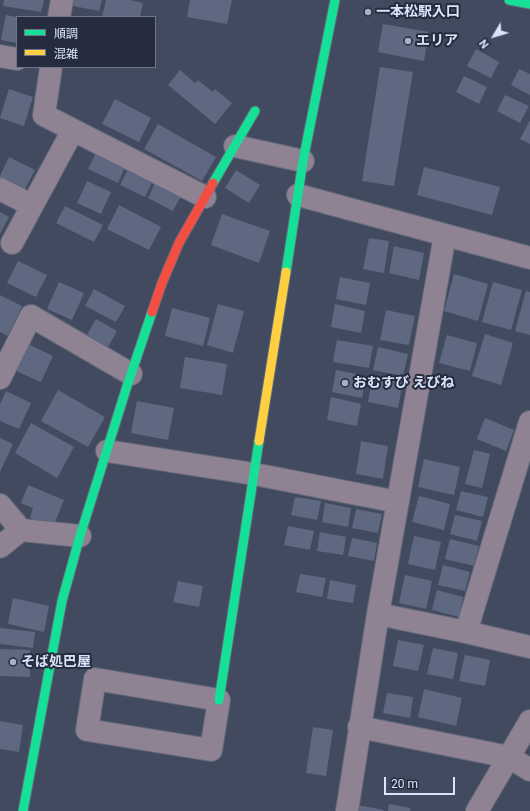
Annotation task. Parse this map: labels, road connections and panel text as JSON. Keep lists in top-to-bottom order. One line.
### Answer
{"places":["一本松駅入口","エリア","おむすび えびね","そば処巴屋"],"legend":["順調","混雑"],"scale_bar":"20 m","north":"bottom left"}
